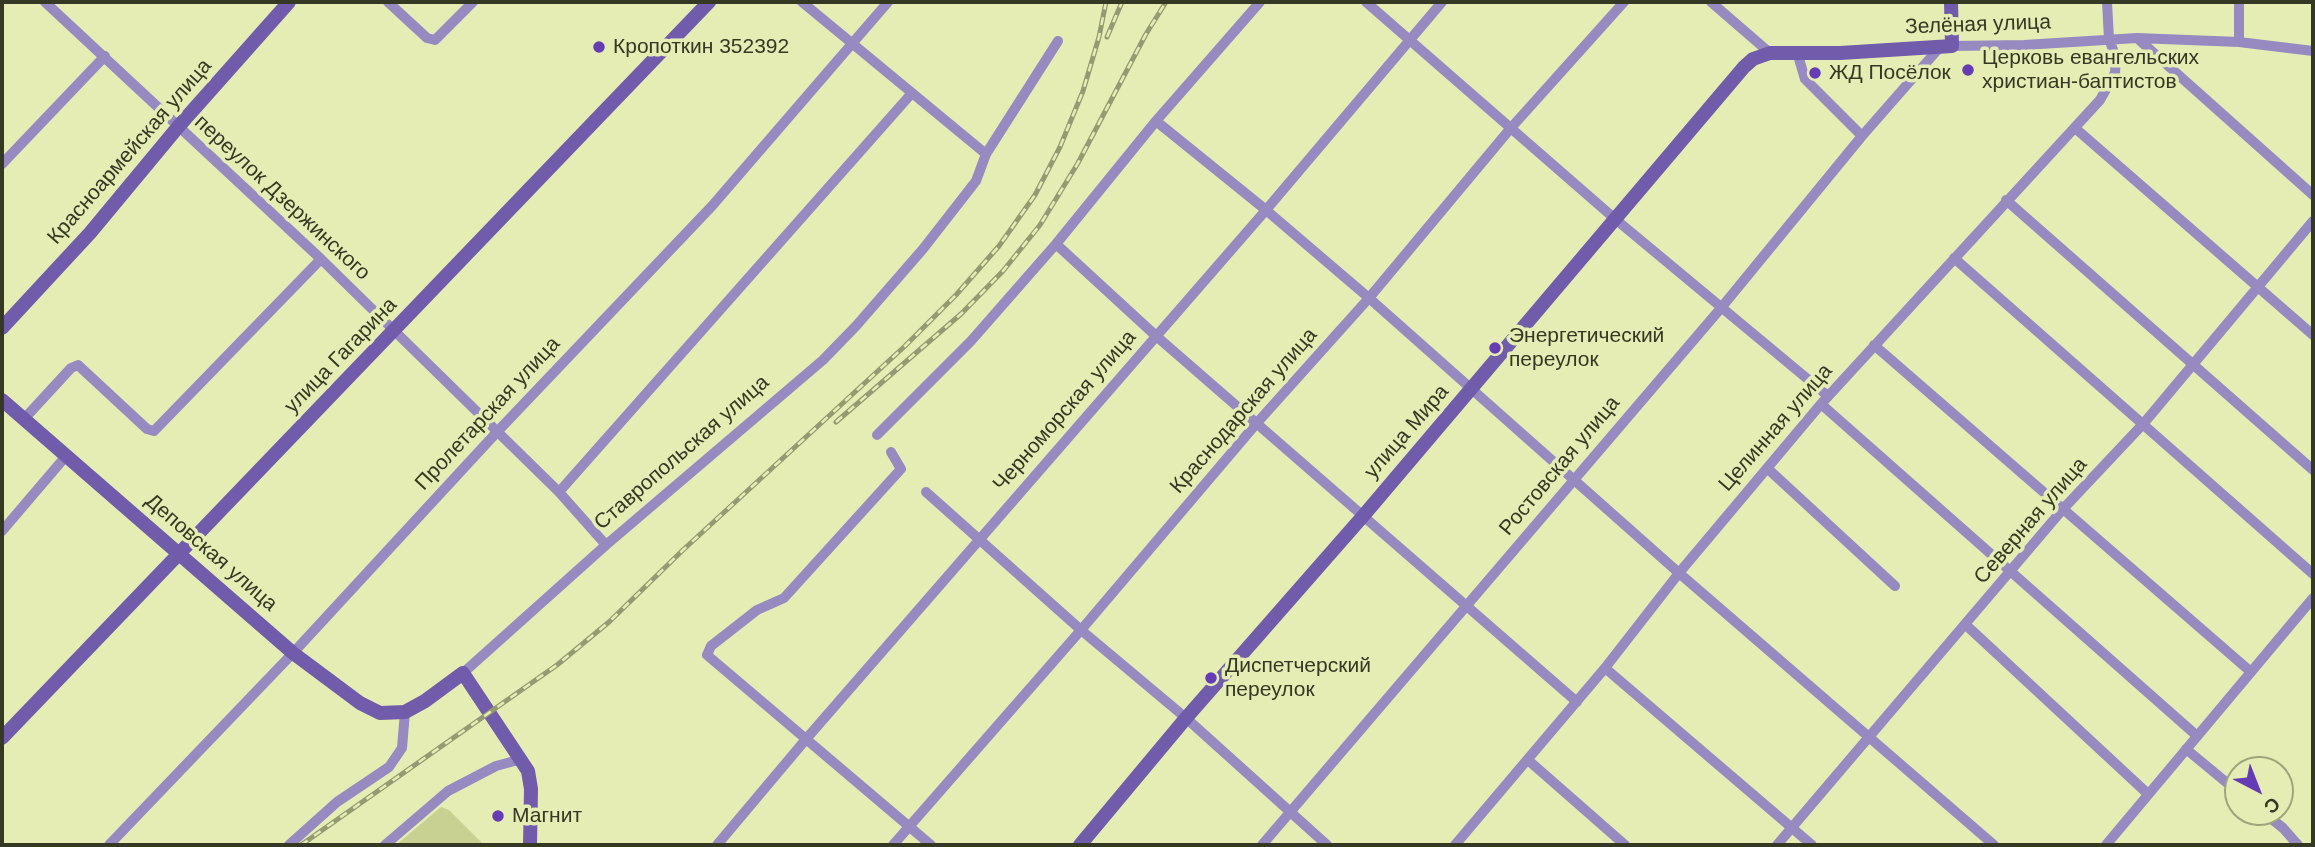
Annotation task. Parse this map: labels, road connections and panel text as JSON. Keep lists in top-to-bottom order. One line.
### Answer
{"streets":{"street":["Зелёная улица","Красноармейская улица","переулок Дзержинского","улица Гагарина","Черноморская улица","Краснодарская улица","Пролетарская улица","Целинная улица","улица Мира","Ставропольская улица","Ростовская улица","Северная улица","Деповская улица"]},"crossings":[["Зелёная улица","Целинная улица"],["Зелёная улица","улица Мира"],["Зелёная улица","Ростовская улица"],["Красноармейская улица","переулок Дзержинского"],["переулок Дзержинского","улица Гагарина"],["переулок Дзержинского","Пролетарская улица"],["переулок Дзержинского","Ставропольская улица"],["улица Гагарина","Деповская улица"],["Пролетарская улица","Деповская улица"],["Ставропольская улица","Деповская улица"]],"places":["Кропоткин 352392","Церковь евангельских христиан-баптистов","ЖД Посёлок","Энергетический переулок","Диспетчерский переулок","Магнит"],"north":"bottom right"}
